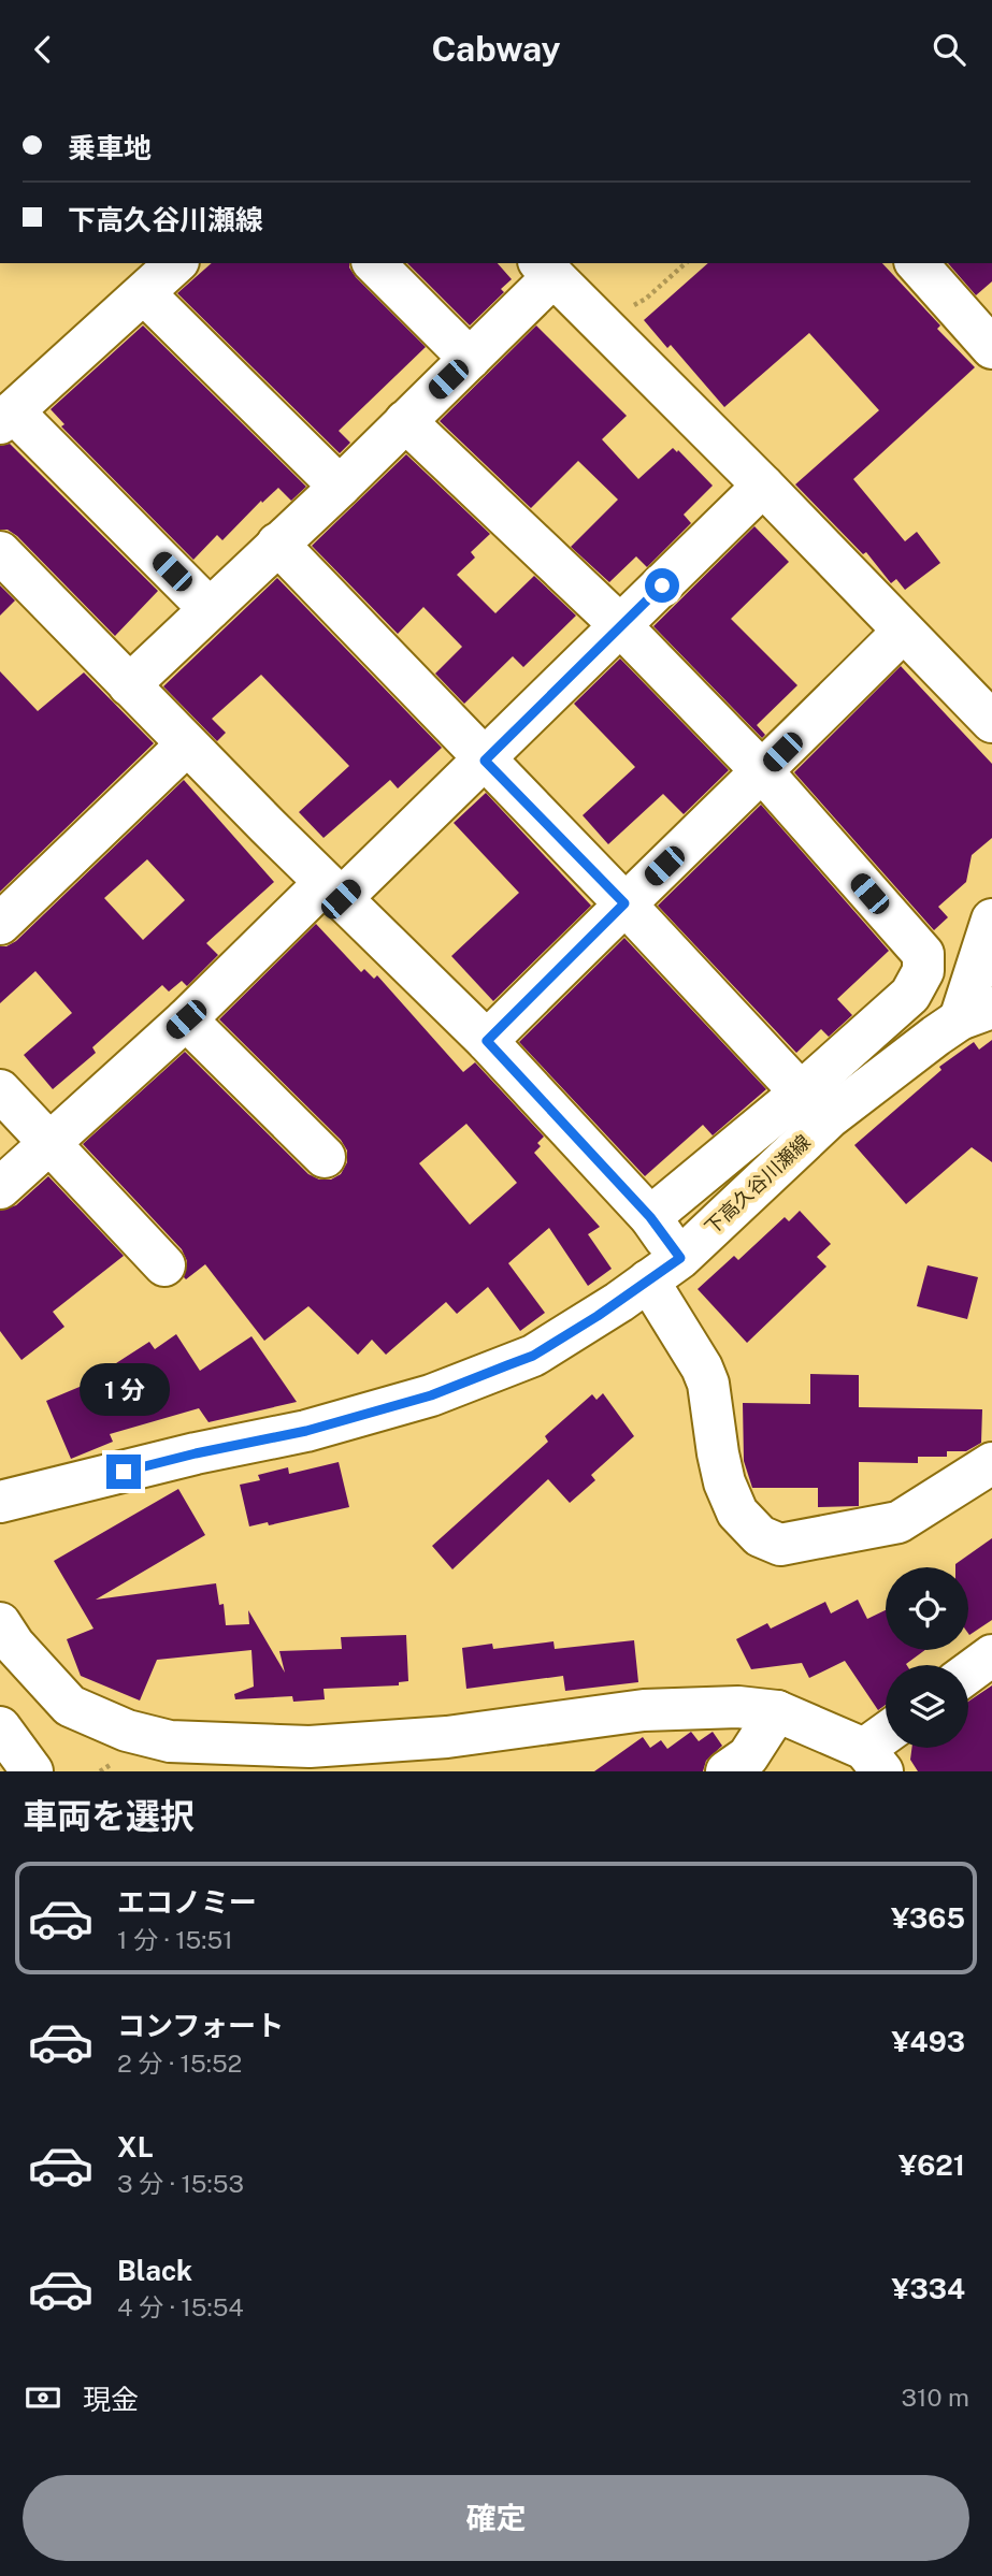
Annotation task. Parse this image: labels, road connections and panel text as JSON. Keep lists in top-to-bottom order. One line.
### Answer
{"streets":{"street":["下高久谷川瀬線"]},"page":{"header":"Cabway","banner":["乗車地","下高久谷川瀬線"],"bubble":"1 分","heading":"車両を選択","list":[{"name":"エコノミー","note":"1 分 · 15:51","value":"¥365"},{"name":"コンフォート","note":"2 分 · 15:52","value":"¥493"},{"name":"XL","note":"3 分 · 15:53","value":"¥621"},{"name":"Black","note":"4 分 · 15:54","value":"¥334"}],"pay":["現金","310 m"],"buttons":"確定"}}
